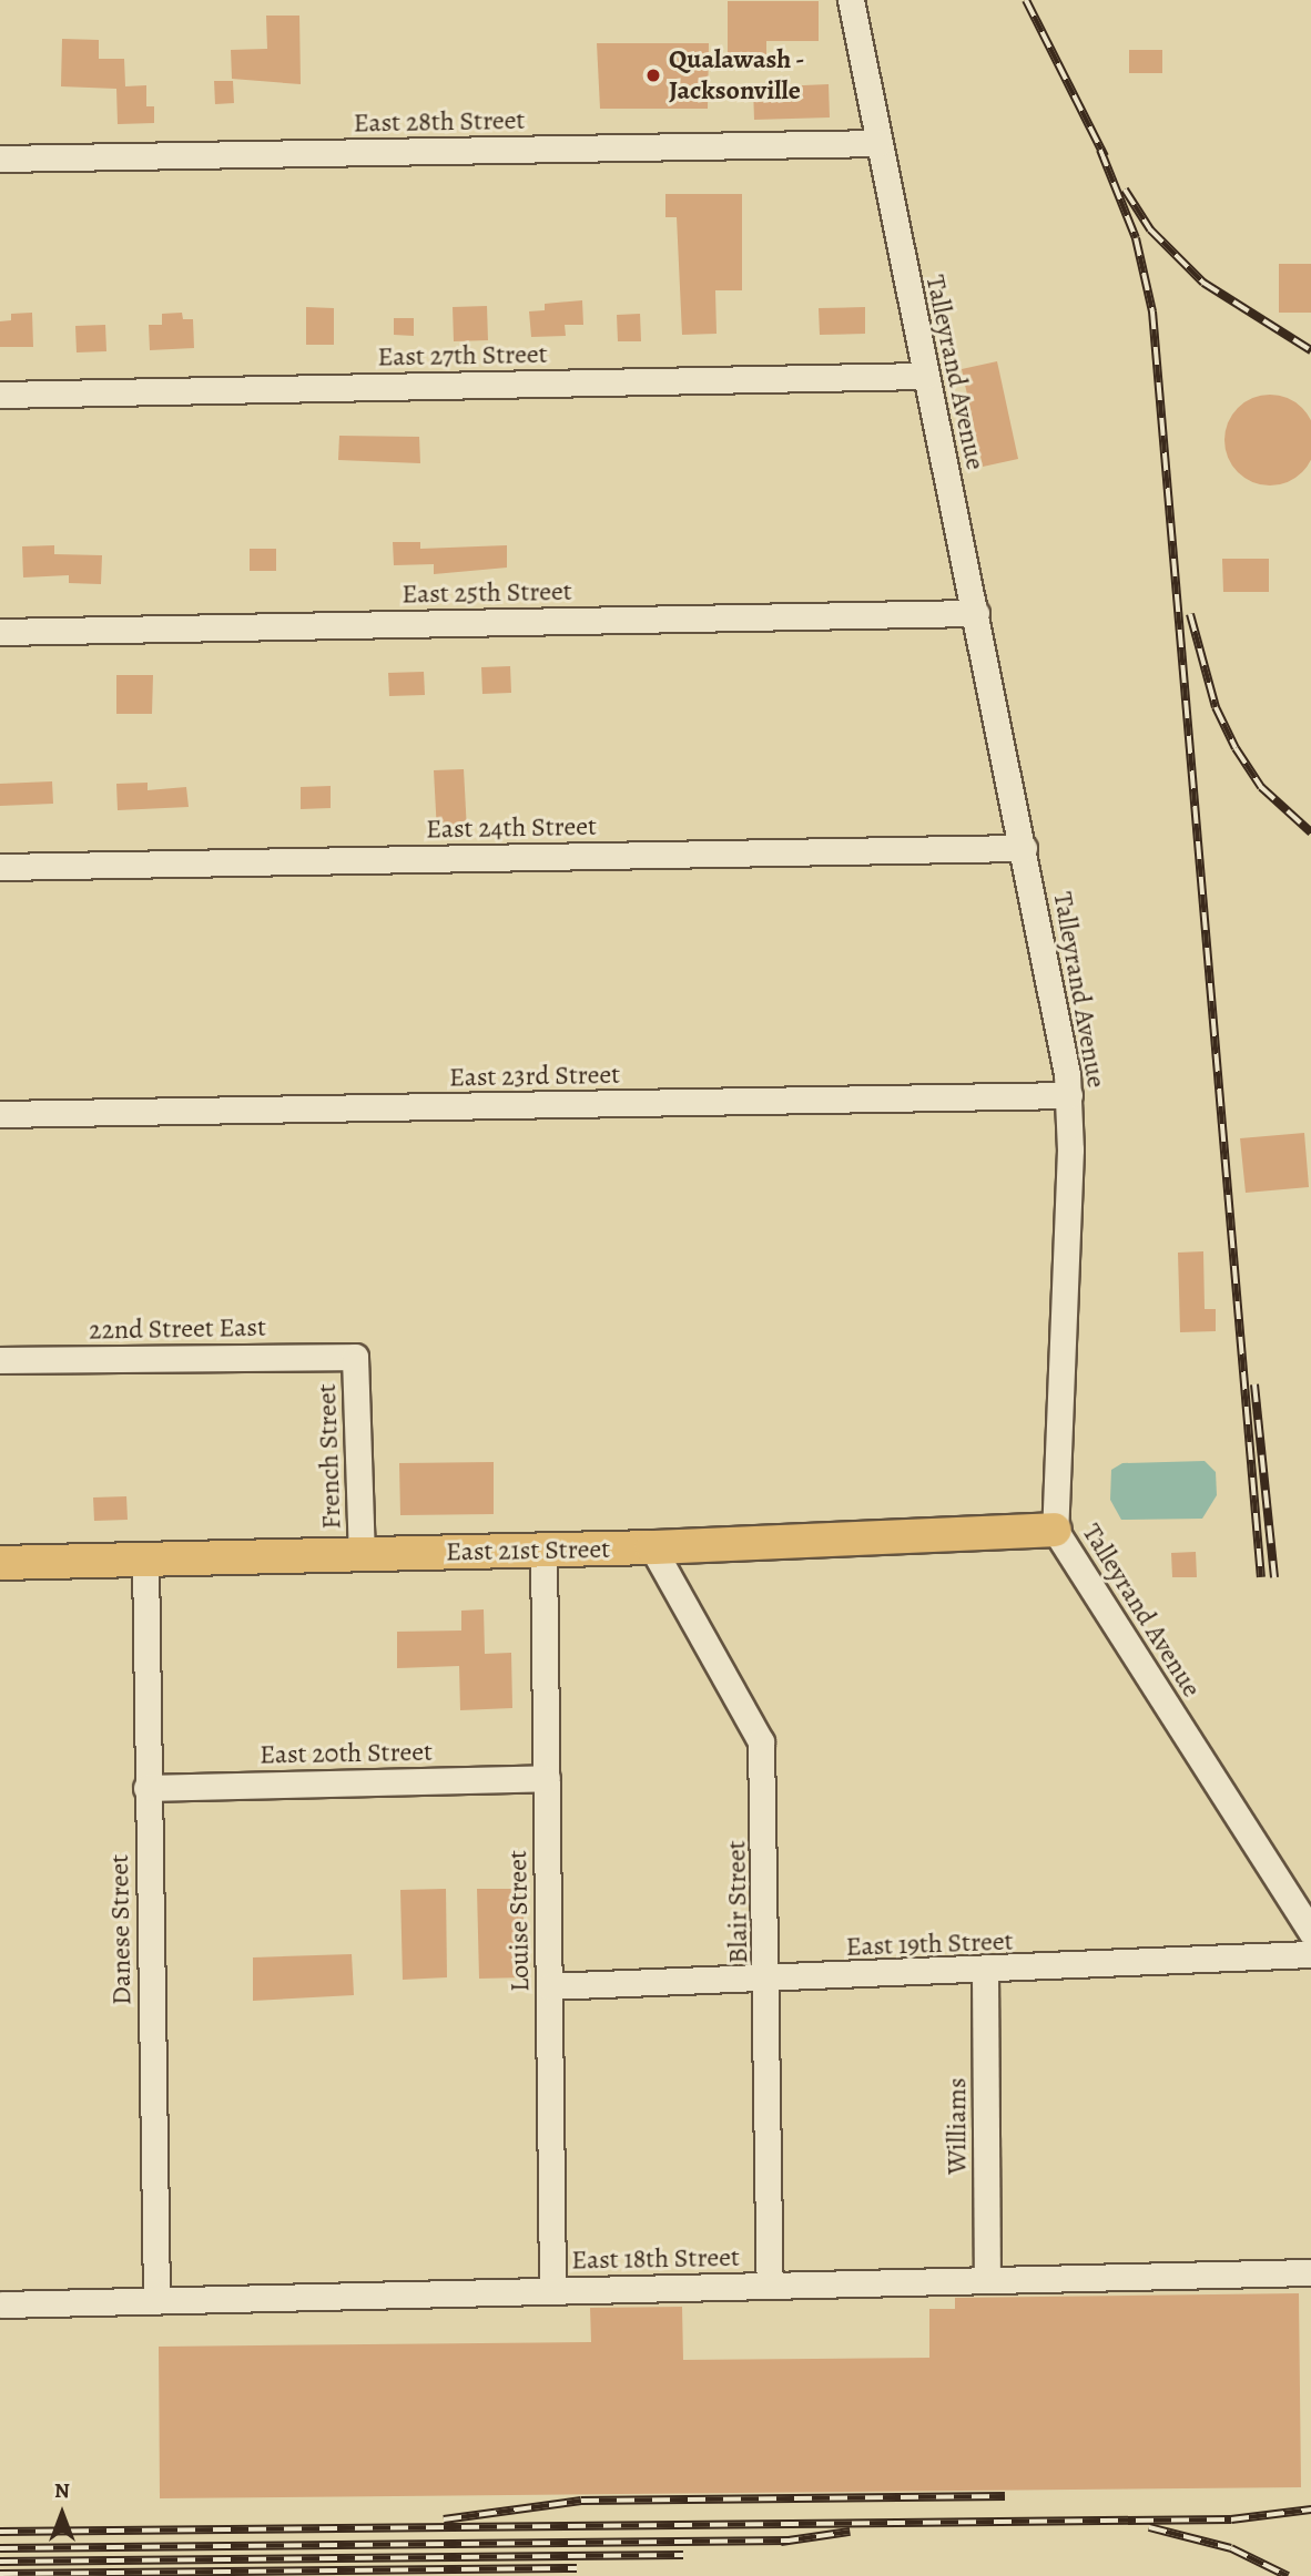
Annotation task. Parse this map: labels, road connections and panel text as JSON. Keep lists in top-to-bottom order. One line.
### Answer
{"streets":{"main road":["East 21st Street"],"street":["East 28th Street","East 27th Street","Talleyrand Avenue","East 25th Street","East 24th Street","East 23rd Street","22nd Street East","French Street","East 20th Street","Blair Street","Louise Street","Danese Street","East 19th Street","Williams","East 18th Street"]},"crossings":[["East 28th Street","Talleyrand Avenue"],["East 27th Street","Talleyrand Avenue"],["Talleyrand Avenue","East 25th Street"],["Talleyrand Avenue","East 24th Street"],["Talleyrand Avenue","East 23rd Street"],["Talleyrand Avenue","East 21st Street"],["22nd Street East","French Street"],["French Street","East 21st Street"],["East 21st Street","Blair Street"],["East 21st Street","Louise Street"],["East 21st Street","Danese Street"],["East 20th Street","Louise Street"],["East 20th Street","Danese Street"],["Blair Street","East 19th Street"],["Blair Street","East 18th Street"],["Louise Street","East 19th Street"],["Louise Street","East 18th Street"],["Danese Street","East 18th Street"],["East 19th Street","Williams"],["Williams","East 18th Street"]],"places":["Qualawash - Jacksonville"],"north":"top"}
